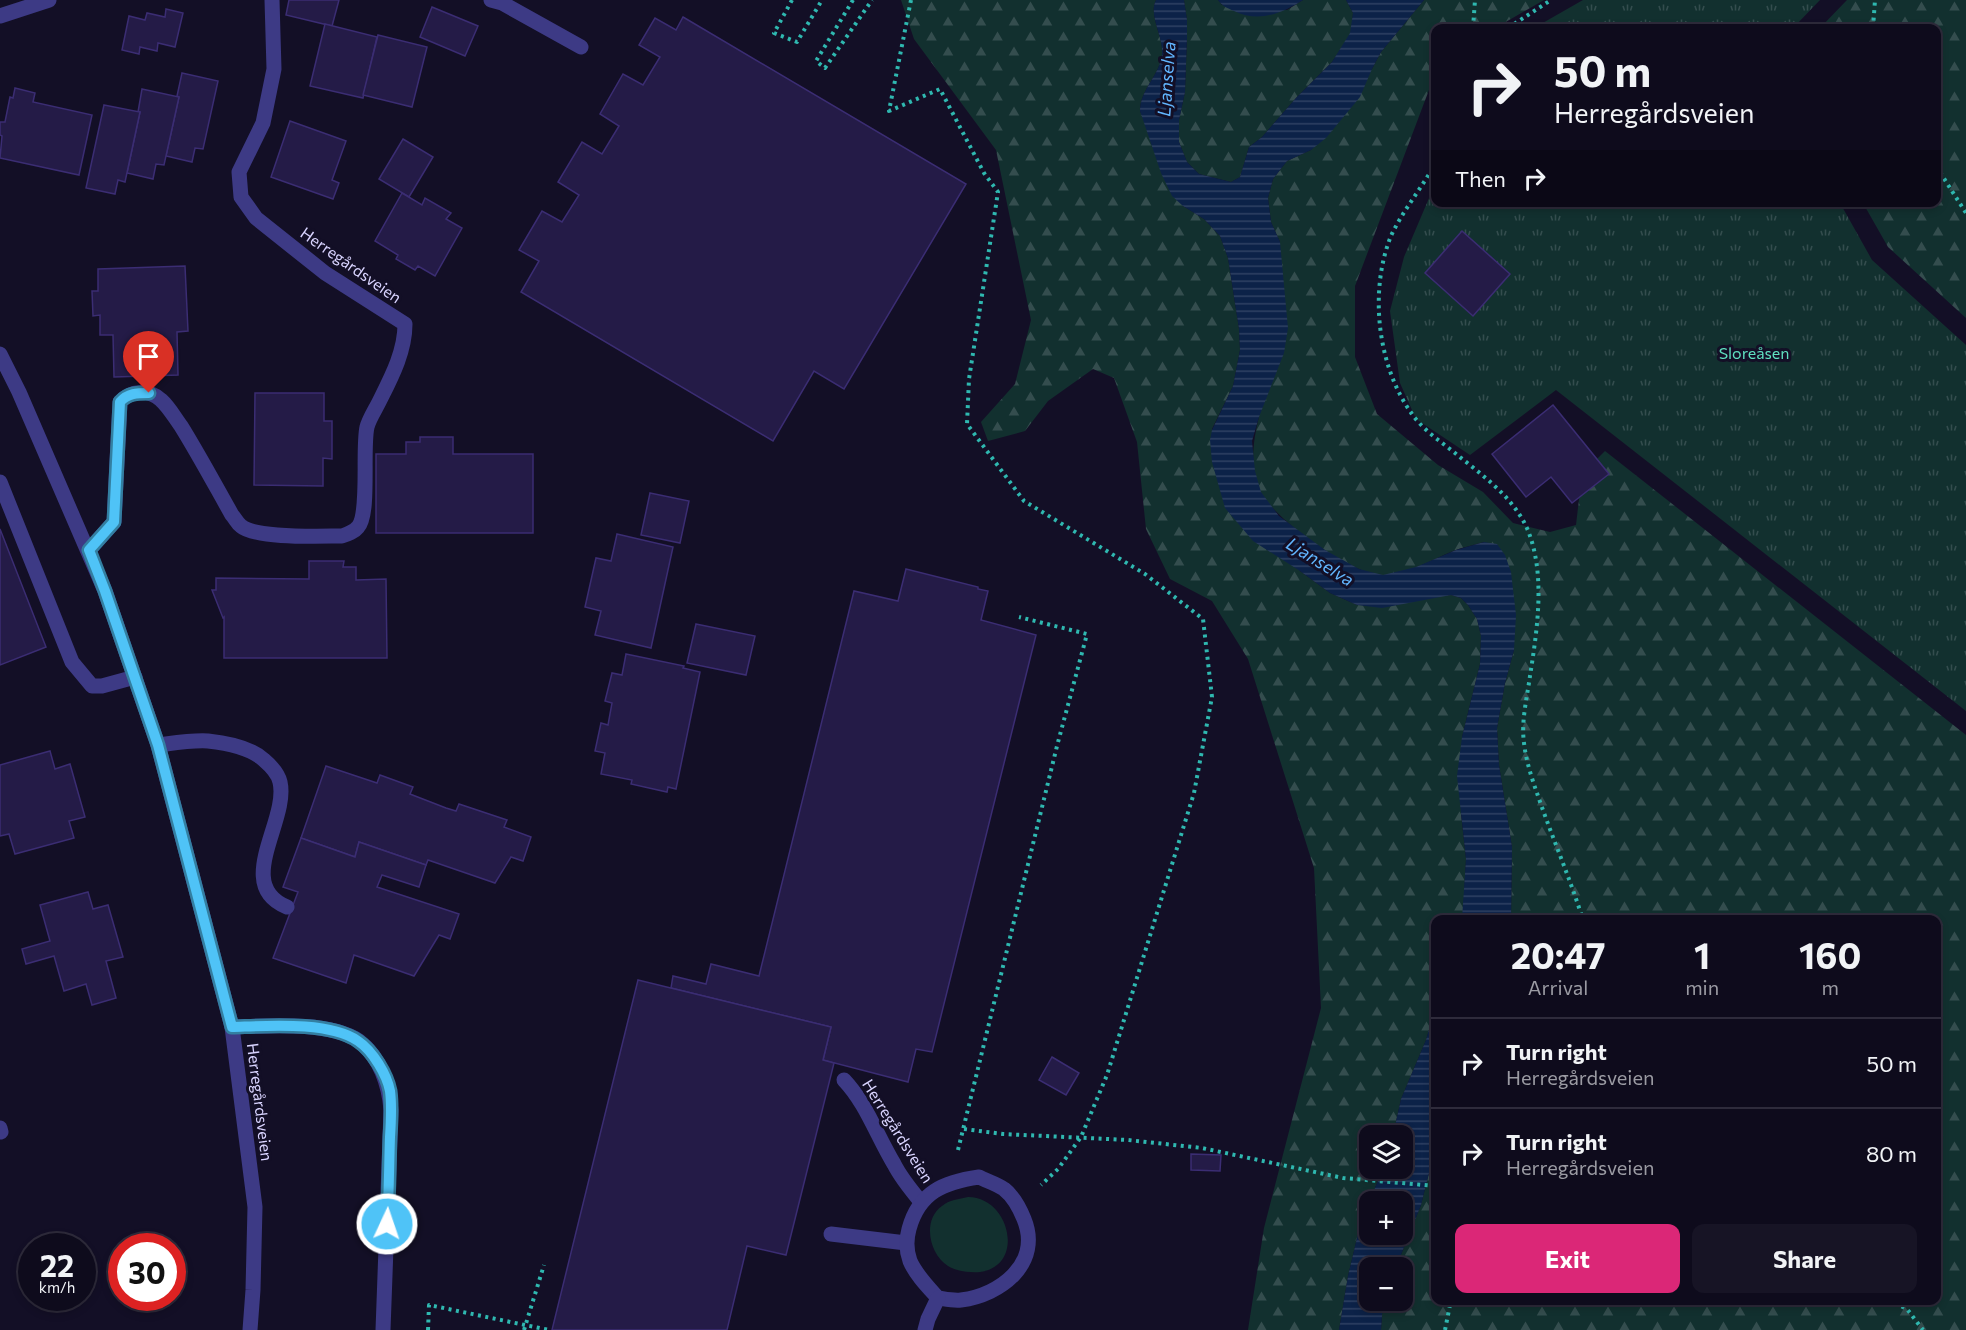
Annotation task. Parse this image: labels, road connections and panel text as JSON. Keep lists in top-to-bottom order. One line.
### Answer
{"streets":{"street":["Herregårdsveien"]},"water":["Ljanselva"],"parks":["Sloreåsen"],"page":{"turn":["50 m","Herregårdsveien"],"then":"Then","eta":["20:47","Arrival","1","min","160","m"],"list":[{"name":"Turn right","note":"Herregårdsveien","value":"50 m"},{"name":"Turn right","note":"Herregårdsveien","value":"80 m"}],"map_buttons":["+","−"],"buttons":["Exit","Share"],"speed":"22 km/h","limit":"30"}}
